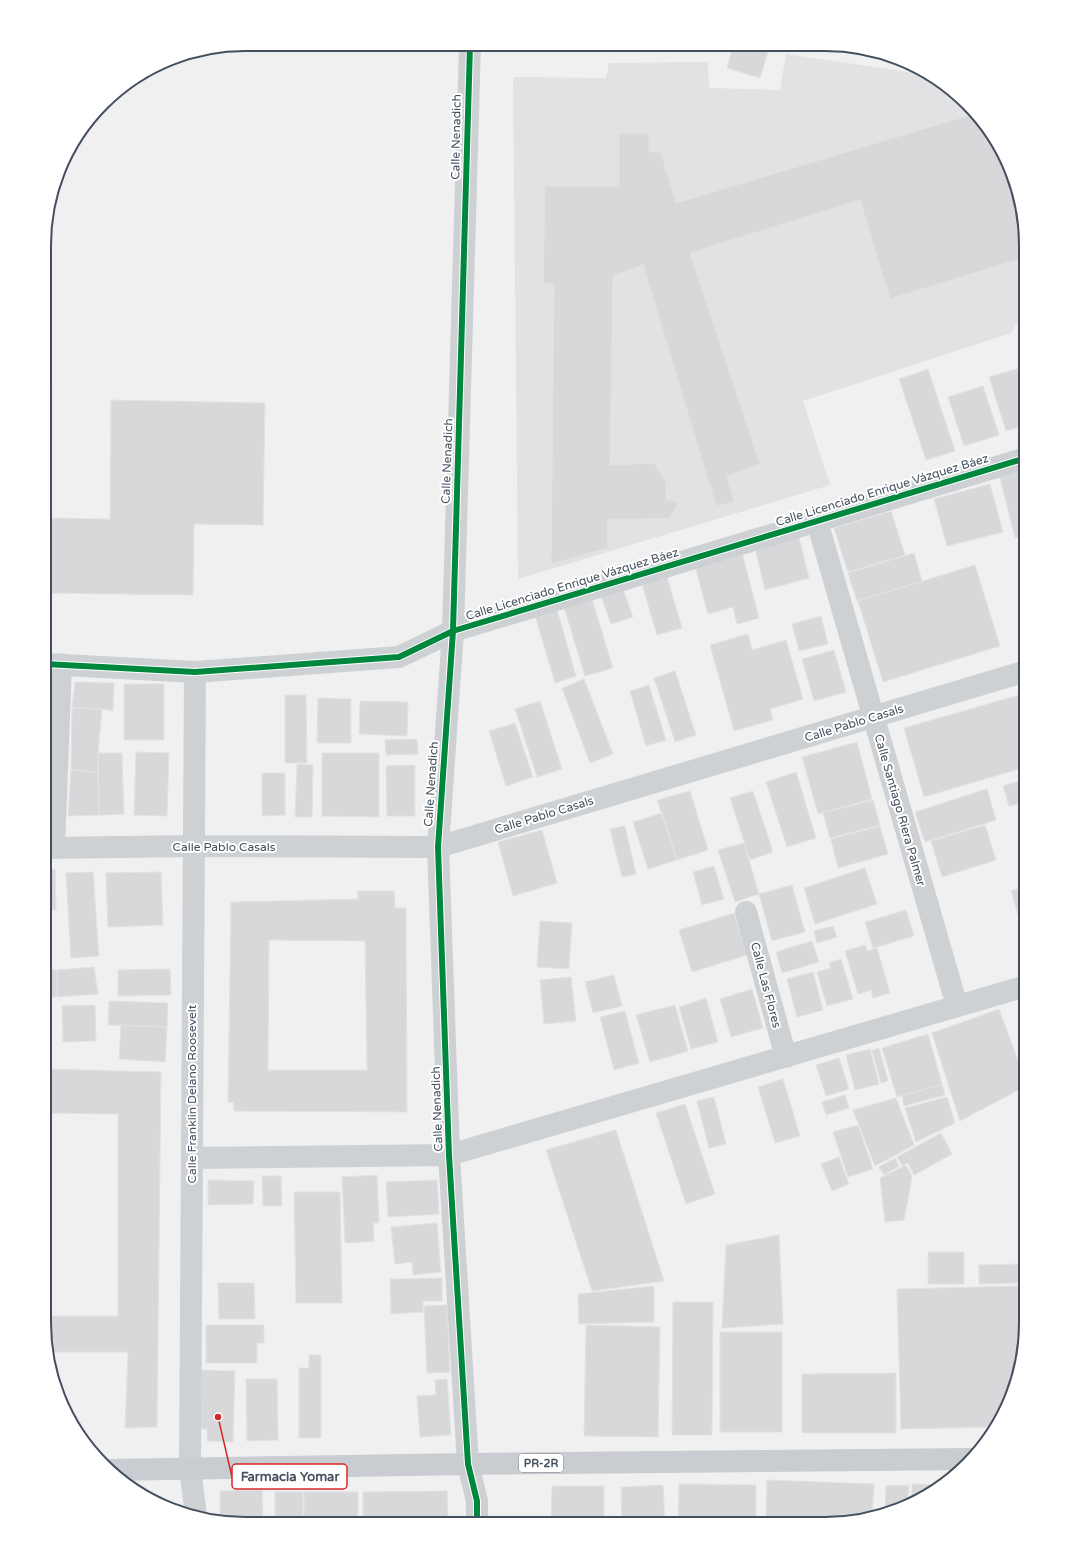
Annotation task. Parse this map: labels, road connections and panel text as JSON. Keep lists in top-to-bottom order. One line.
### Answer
{"streets":{"main road":["PR-2R"],"street":["Calle Nenadich","Calle Licenciado Enrique Vázquez Báez","Calle Pablo Casals","Calle Santiago Riera Palmer","Calle Las Flores","Calle Franklin Delano Roosevelt"]},"crossings":[["Calle Nenadich","Calle Licenciado Enrique Vázquez Báez"],["Calle Nenadich","Calle Pablo Casals"],["Calle Nenadich","PR-2R"],["Calle Licenciado Enrique Vázquez Báez","Calle Santiago Riera Palmer"],["Calle Licenciado Enrique Vázquez Báez","Calle Franklin Delano Roosevelt"],["Calle Pablo Casals","Calle Santiago Riera Palmer"],["Calle Pablo Casals","Calle Franklin Delano Roosevelt"],["Calle Franklin Delano Roosevelt","PR-2R"]],"places":["Farmacia Yomar"]}
